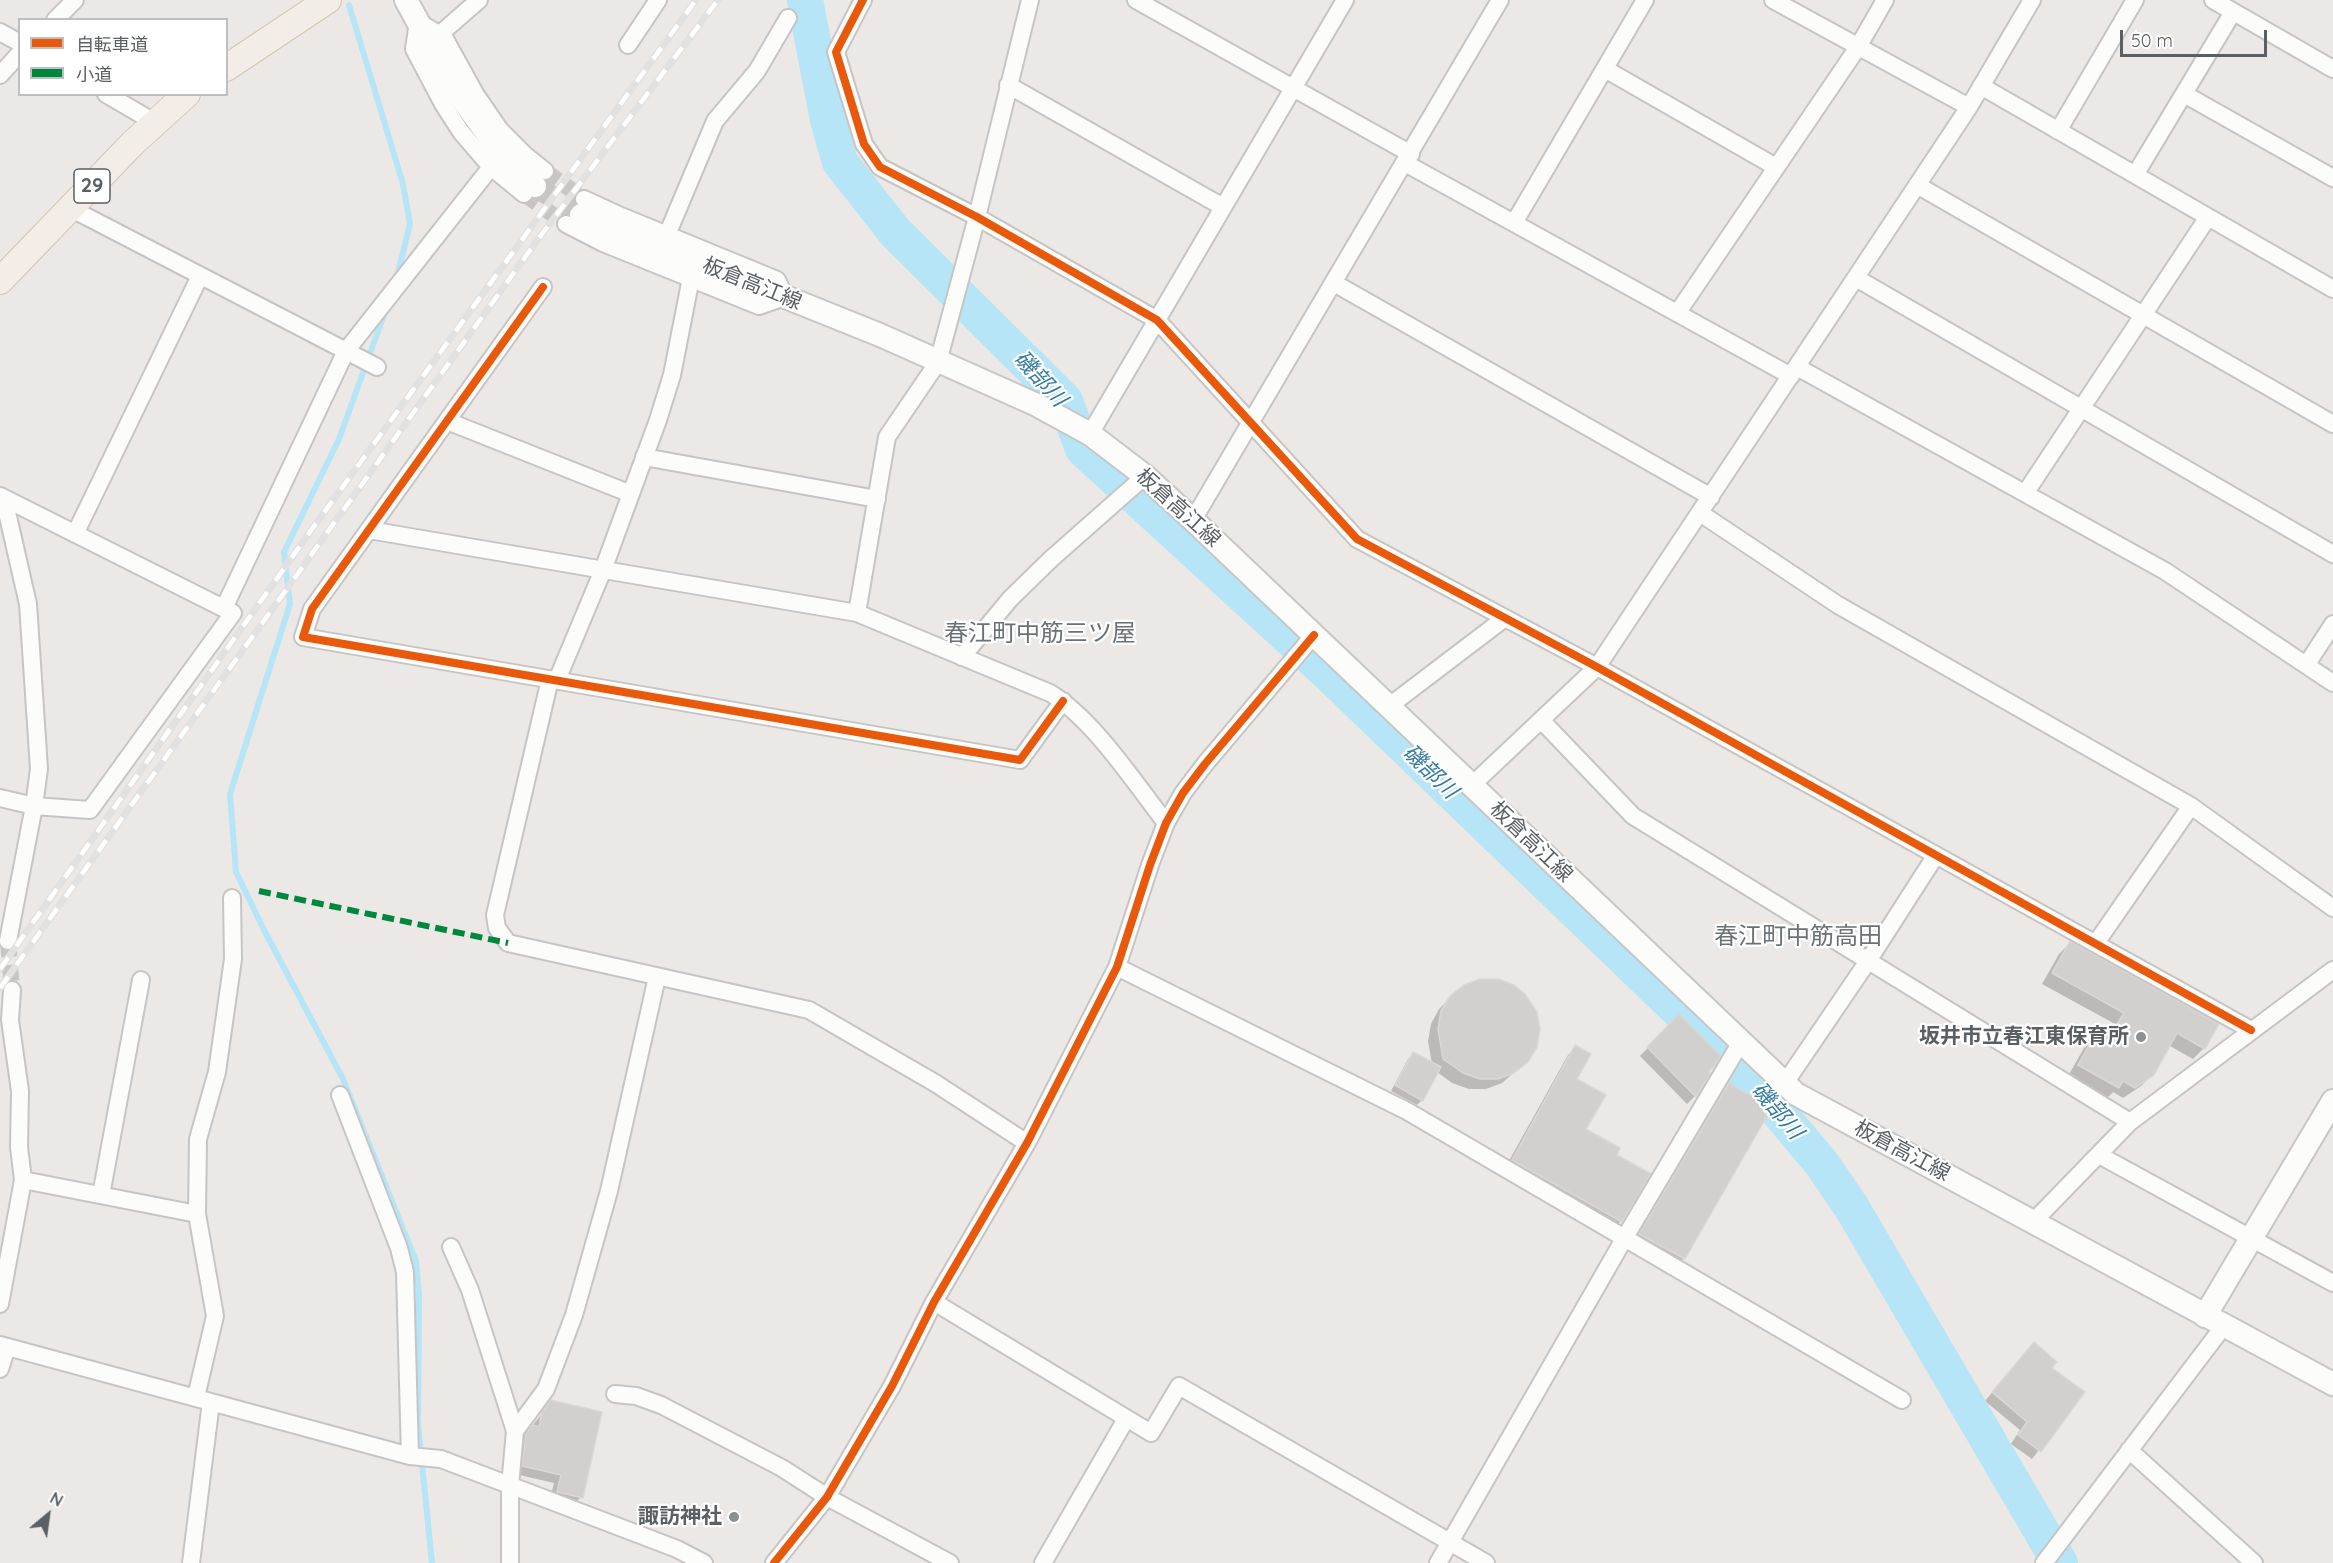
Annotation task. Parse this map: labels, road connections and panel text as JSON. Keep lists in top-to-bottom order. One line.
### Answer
{"streets":{"main road":["29","板倉高江線"]},"districts":["春江町中筋三ツ屋","春江町中筋高田"],"water":["磯部川"],"places":["坂井市立春江東保育所","諏訪神社"],"legend":["自転車道","小道"],"scale_bar":"50 m","north":"top right"}
